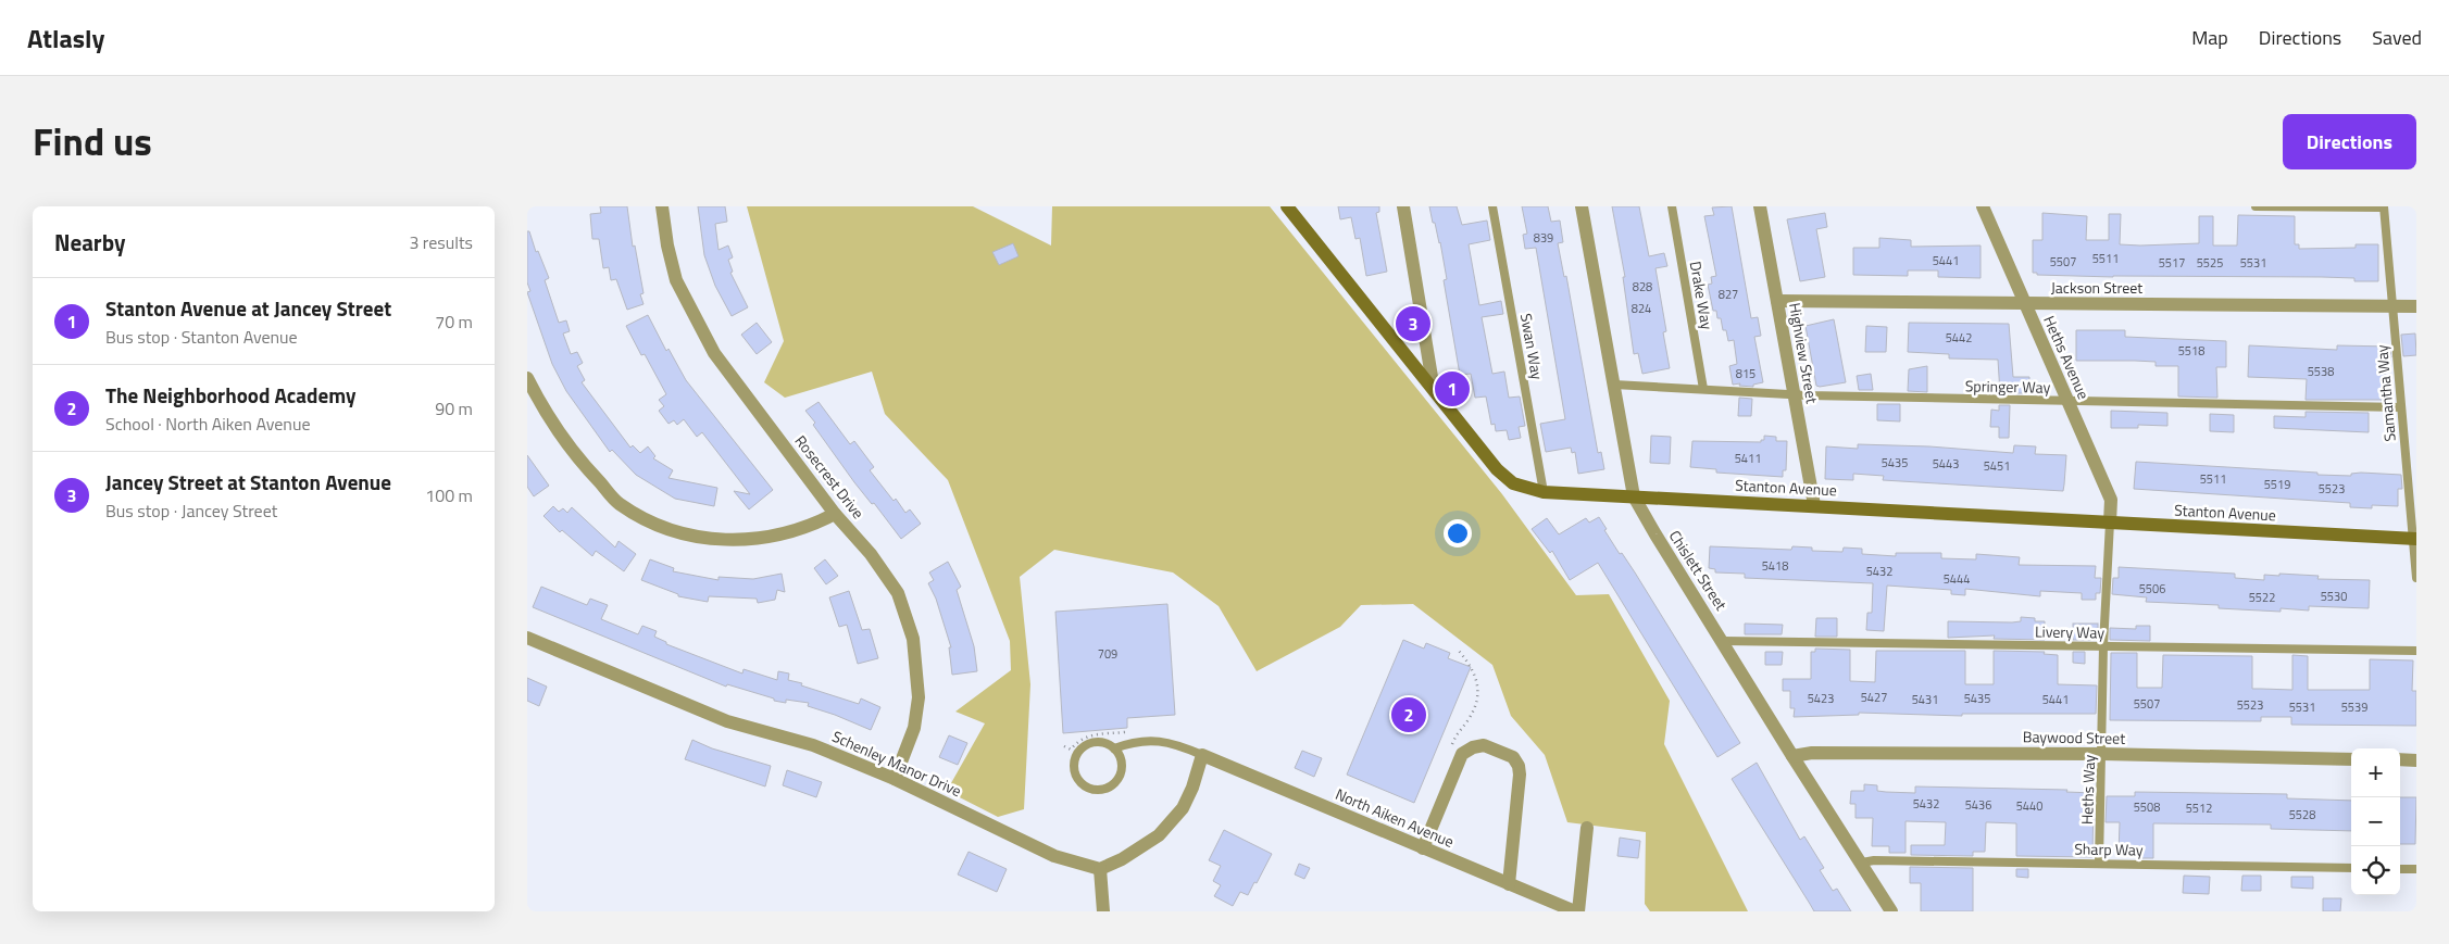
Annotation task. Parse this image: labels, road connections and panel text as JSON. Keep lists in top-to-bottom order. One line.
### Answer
{"streets":{"street":["Jackson Street","Highview Street","Heths Avenue","Rosecrest Drive","Stanton Avenue","Chislett Street","Baywood Street","Schenley Manor Drive","North Aiken Avenue"],"lane":["Drake Way","Swan Way","Springer Way","Samantha Way","Livery Way","Heths Way","Sharp Way"]},"crossings":[["Jackson Street","Highview Street"],["Jackson Street","Heths Avenue"],["Jackson Street","Samantha Way"],["Drake Way","Springer Way"],["Swan Way","Stanton Avenue"],["Highview Street","Springer Way"],["Highview Street","Stanton Avenue"],["Heths Avenue","Springer Way"],["Heths Avenue","Stanton Avenue"],["Heths Avenue","Heths Way"],["Springer Way","Samantha Way"],["Springer Way","Chislett Street"],["Samantha Way","Stanton Avenue"],["Rosecrest Drive","Schenley Manor Drive"],["Stanton Avenue","Chislett Street"],["Stanton Avenue","Heths Way"],["Chislett Street","Livery Way"],["Chislett Street","Baywood Street"],["Chislett Street","Sharp Way"],["Livery Way","Heths Way"],["Baywood Street","Heths Way"],["Heths Way","Sharp Way"]],"house_numbers":["839","5511","5441","5507","5517","5525","5531","828","827","824","5442","5518","5538","815","5411","5435","5443","5451","5511","5519","5523","5418","5432","5444","5506","5530","5522","709","5427","5423","5435","5431","5441","5507","5523","5531","5539","5432","5436","5440","5508","5512","5528"],"page":{"header":"Atlasly","nav":["Map","Directions","Saved"],"title":"Find us","buttons":"Directions","heading":["Nearby","3 results"],"list":[{"mark":"1","name":"Stanton Avenue at Jancey Street","note":"Bus stop · Stanton Avenue","value":"70 m"},{"mark":"2","name":"The Neighborhood Academy","note":"School · North Aiken Avenue","value":"90 m"},{"mark":"3","name":"Jancey Street at Stanton Avenue","note":"Bus stop · Jancey Street","value":"100 m"}],"pins":["3","1","2"],"map_buttons":["+","−"]}}
